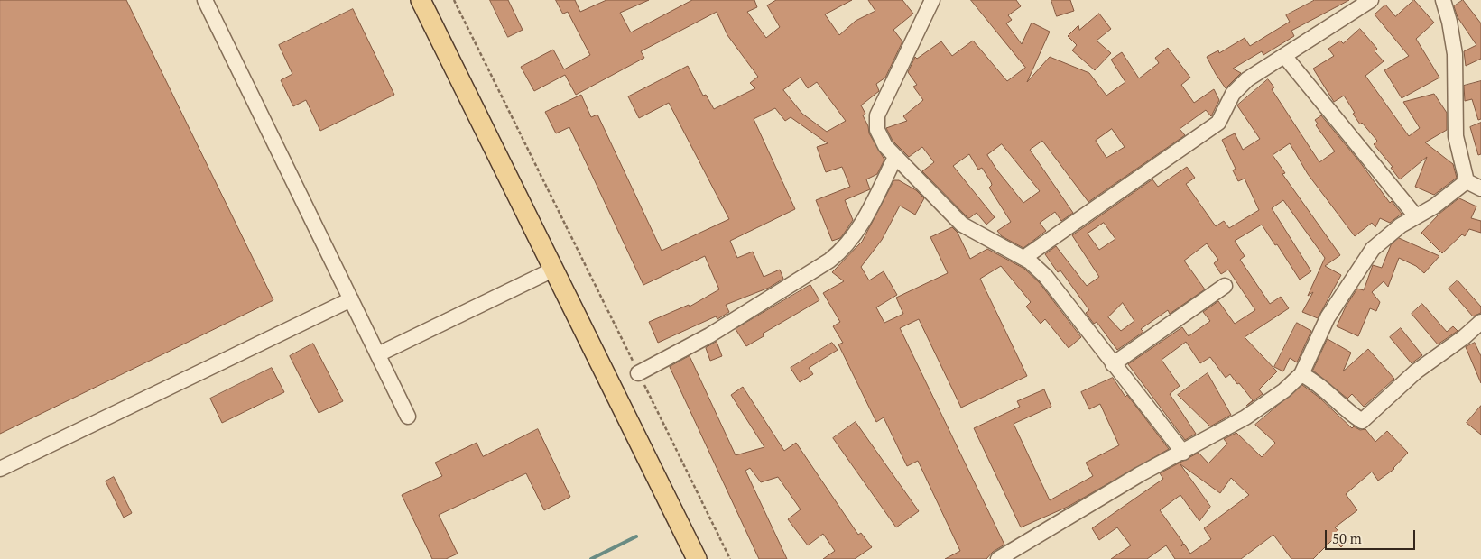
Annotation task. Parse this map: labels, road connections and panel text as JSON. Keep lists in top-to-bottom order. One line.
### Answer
{"scale_bar":"50 m"}
